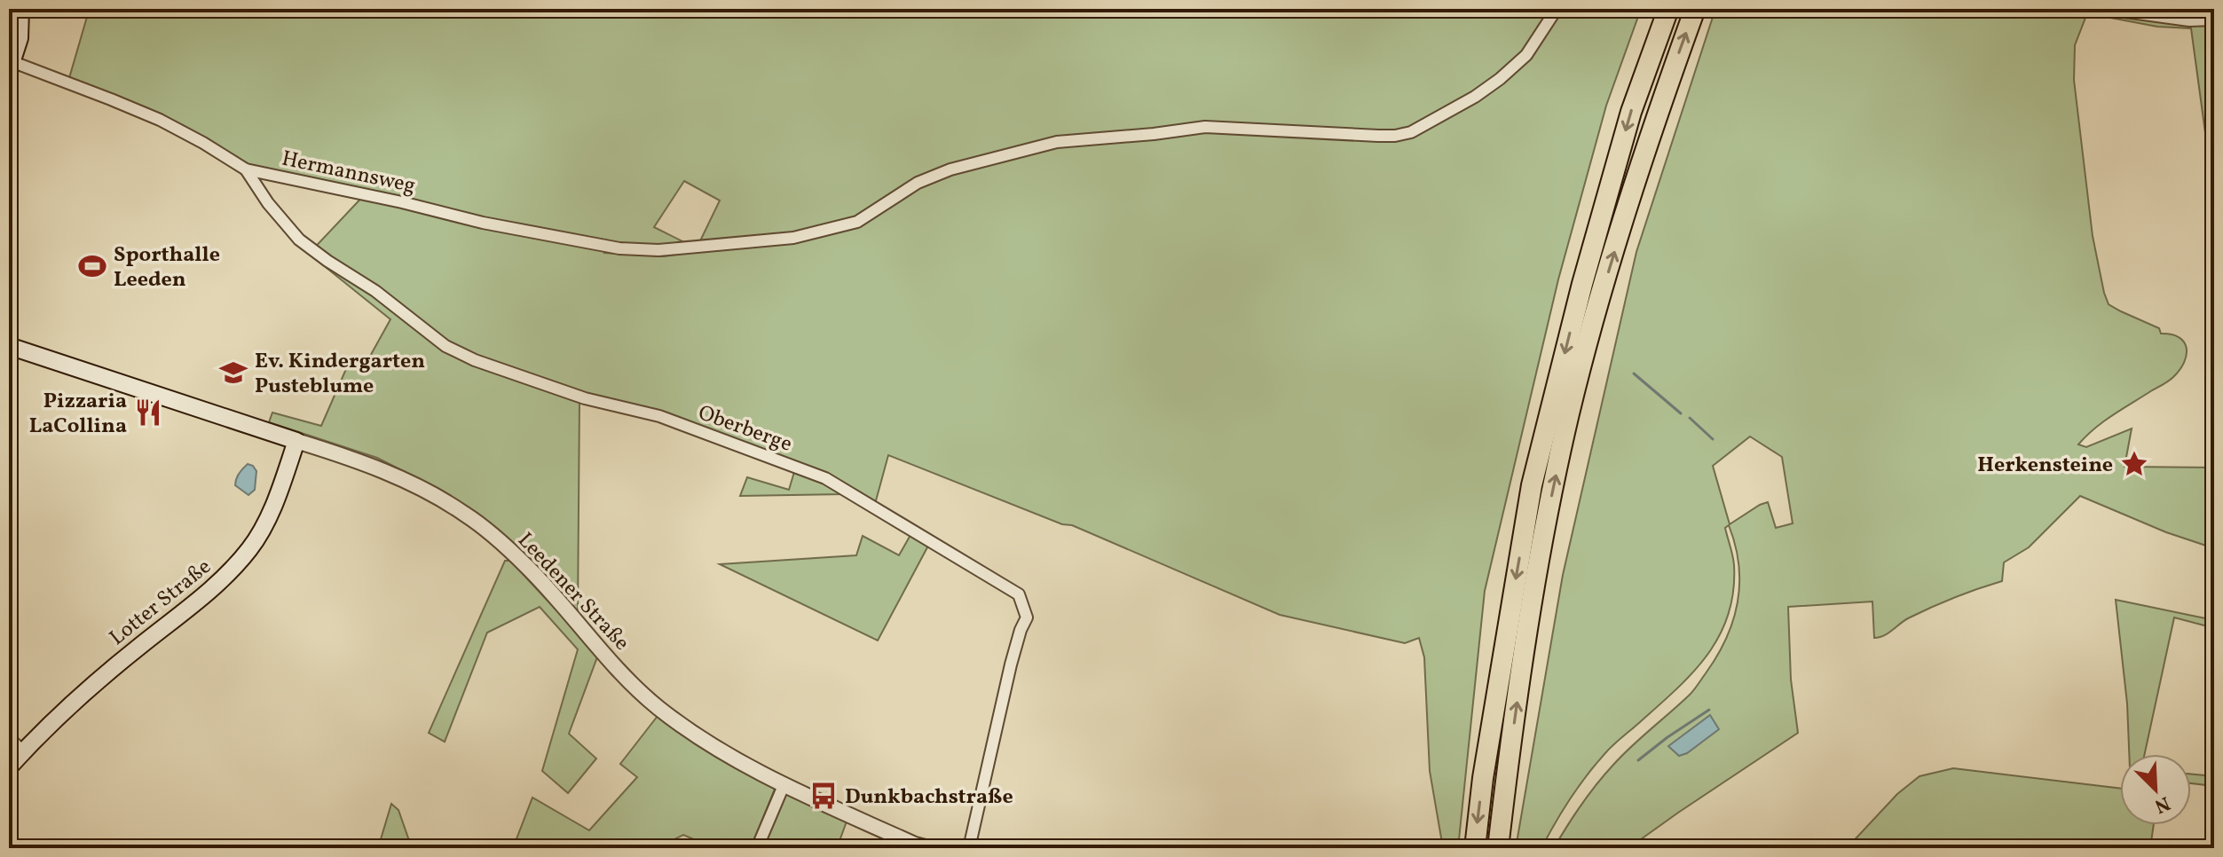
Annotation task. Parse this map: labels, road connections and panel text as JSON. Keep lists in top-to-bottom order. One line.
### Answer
{"streets":{"main road":["Leedener Straße","Lotter Straße"],"street":["Hermannsweg","Oberberge"]},"crossings":[["Hermannsweg","Oberberge"],["Leedener Straße","Lotter Straße"]],"places":{"sports":["Sporthalle Leeden"],"school or university":["Ev. Kindergarten Pusteblume"],"restaurant":["Pizzaria LaCollina"],"place":["Herkensteine"],"bus stop":["Dunkbachstraße"]},"north":"bottom right"}
